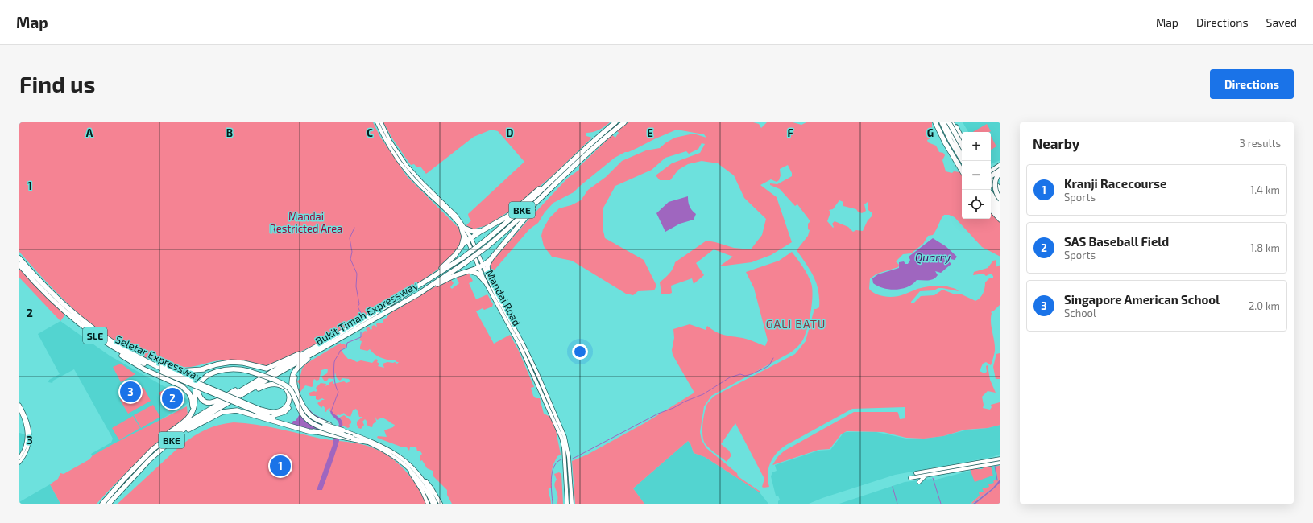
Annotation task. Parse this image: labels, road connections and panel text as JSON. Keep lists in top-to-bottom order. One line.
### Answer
{"streets":{"highway":["BKE","Bukit Timah Expressway","SLE","Seletar Expressway"],"main road":["Mandai Road"]},"districts":["GALI BATU"],"water":["Quarry"],"parks":["Mandai Restricted Area"],"page":{"header":"Map","nav":["Map","Directions","Saved"],"buttons":"Directions","title":"Find us","heading":["Nearby","3 results"],"map_buttons":["+","−"],"list":[{"mark":"1","name":"Kranji Racecourse","note":"Sports","value":"1.4 km"},{"mark":"2","name":"SAS Baseball Field","note":"Sports","value":"1.8 km"},{"mark":"3","name":"Singapore American School","note":"School","value":"2.0 km"}],"pins":["3","2","1"]},"grid":{"columns":["A","B","C","D","E","F","G"],"rows":["1","2","3"]}}
